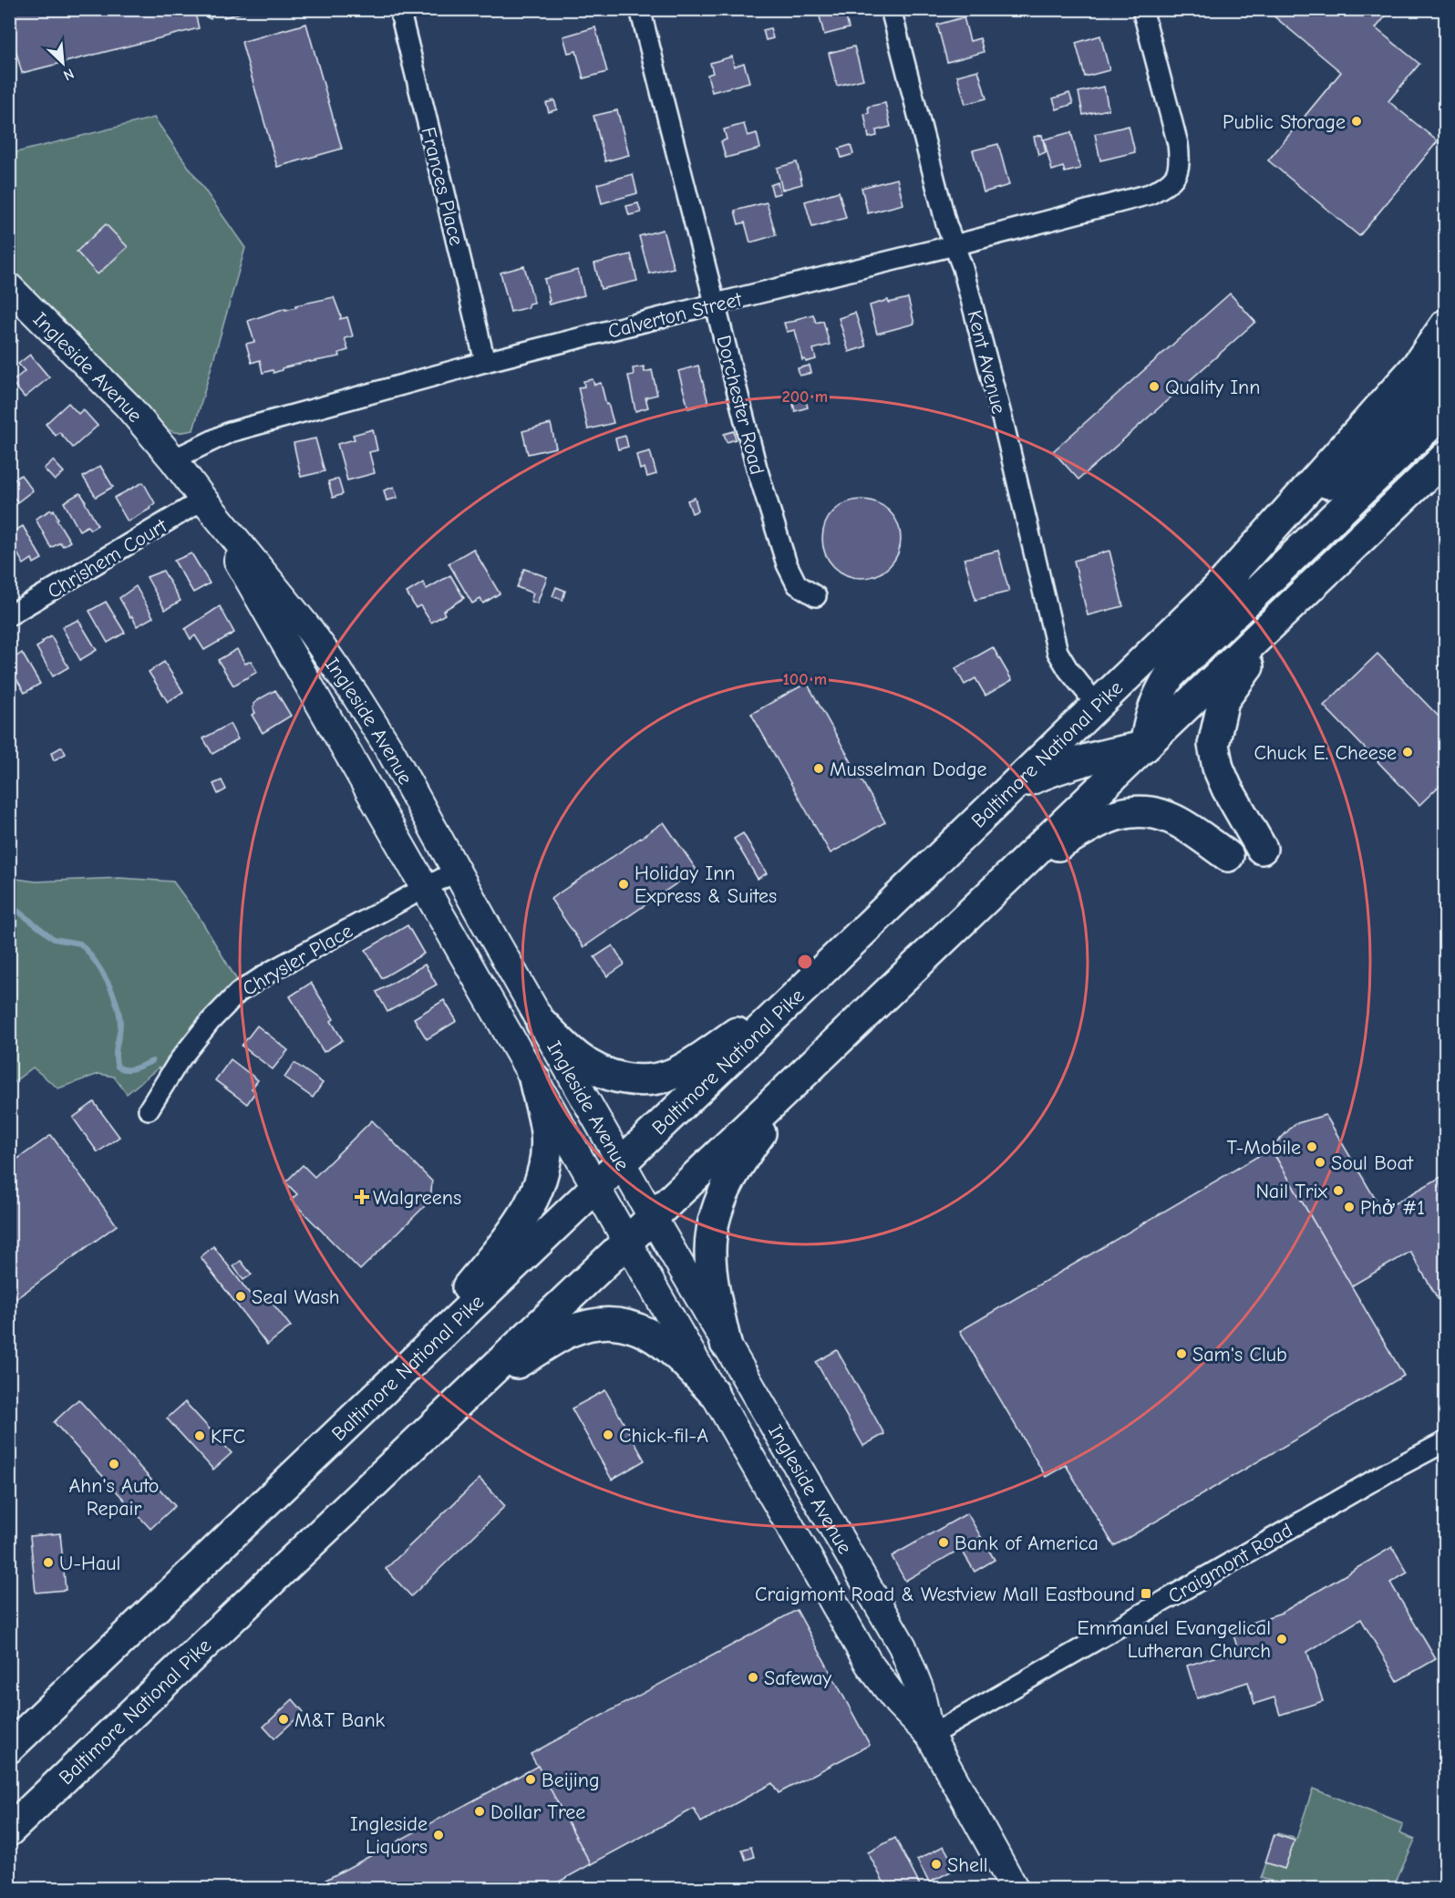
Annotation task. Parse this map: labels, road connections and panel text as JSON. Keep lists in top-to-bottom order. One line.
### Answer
{"streets":{"main road":["Ingleside Avenue","Baltimore National Pike"],"street":["Frances Place","Calverton Street","Kent Avenue","Dorchester Road","Chrishem Court","Chrysler Place","Craigmont Road"]},"crossings":[["Frances Place","Calverton Street"],["Calverton Street","Kent Avenue"],["Calverton Street","Ingleside Avenue"],["Calverton Street","Dorchester Road"],["Kent Avenue","Baltimore National Pike"],["Ingleside Avenue","Chrishem Court"],["Ingleside Avenue","Baltimore National Pike"],["Ingleside Avenue","Chrysler Place"],["Ingleside Avenue","Craigmont Road"]],"places":{"other":["Public Storage","Quality Inn","Chuck E. Cheese","Musselman Dodge","Holiday Inn Express & Suites","T-Mobile","Soul Boat","Nail Trix","Phở #1","Seal Wash","Sam's Club","Chick-fil-A","KFC","Ahn's Auto Repair","Bank of America","U-Haul","Emmanuel Evangelical Lutheran Church","Safeway","M&T Bank","Beijing","Dollar Tree","Ingleside Liquors","Shell"],"health":["Walgreens"],"transit":["Craigmont Road & Westview Mall Eastbound"]},"north":"bottom right","rings":["200 m","100 m"]}
